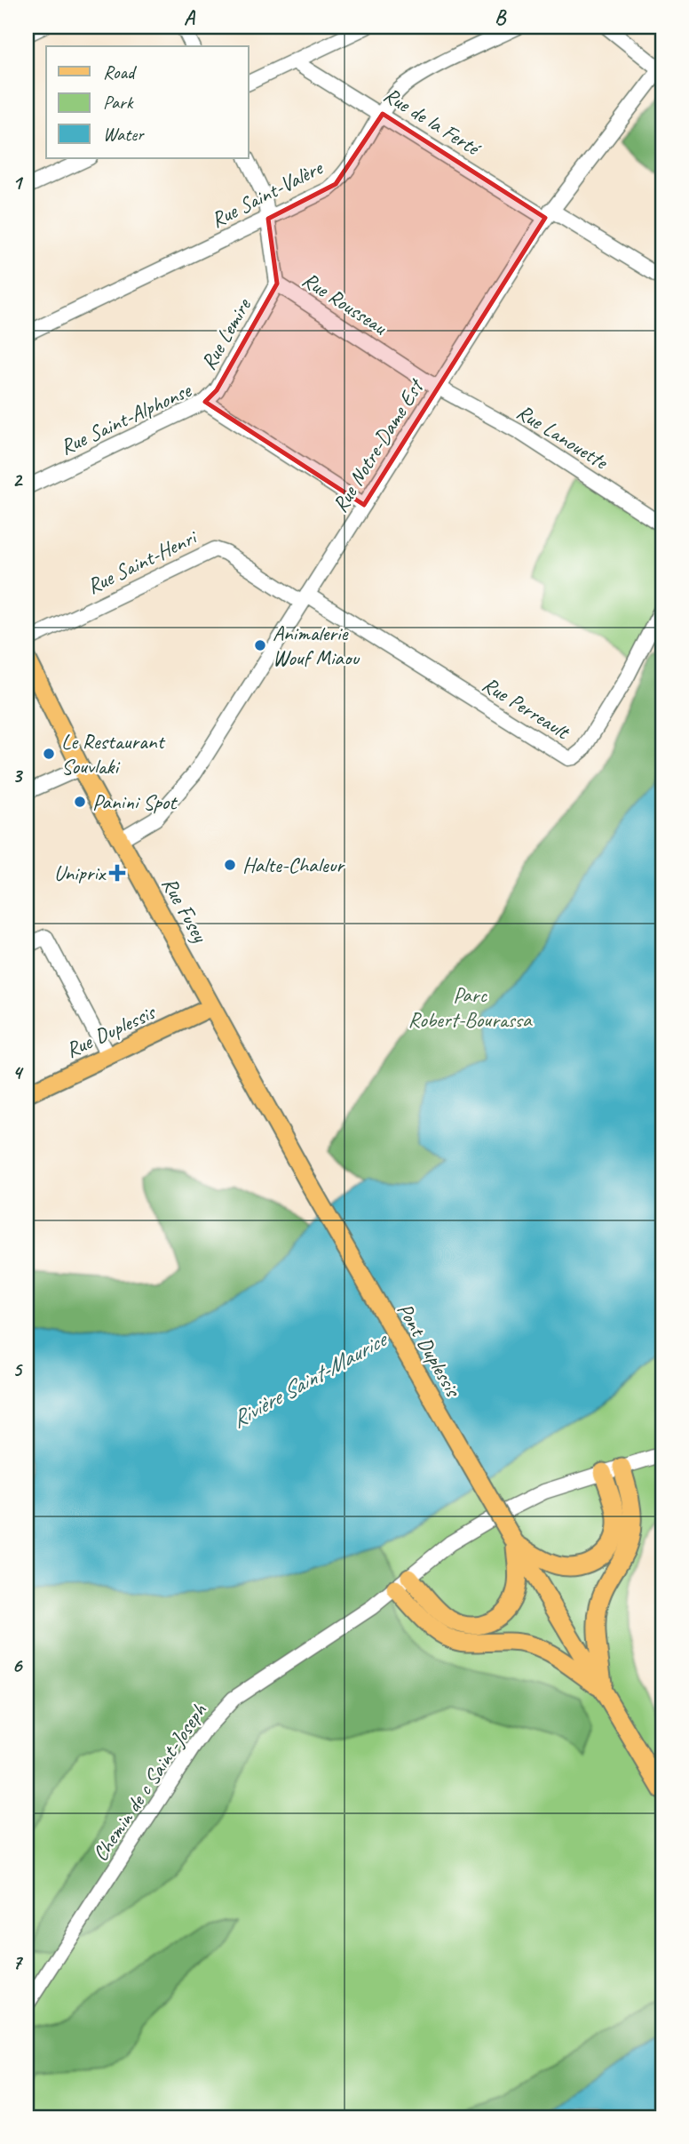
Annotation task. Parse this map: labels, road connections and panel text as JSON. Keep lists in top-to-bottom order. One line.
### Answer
{"streets":{"main road":["Rue Fusey","Rue Duplessis","Pont Duplessis"],"street":["Rue de la Ferté","Rue Saint-Valère","Rue Rousseau","Rue Lemire","Rue Saint-Alphonse","Rue Lanouette","Rue Notre-Dame Est","Rue Saint-Henri","Rue Perreault","Chemin de c Saint-Joseph"]},"crossings":[["Rue de la Ferté","Rue Saint-Valère"],["Rue de la Ferté","Rue Notre-Dame Est"],["Rue Saint-Valère","Rue Rousseau"],["Rue Rousseau","Rue Lemire"],["Rue Rousseau","Rue Lanouette"],["Rue Rousseau","Rue Notre-Dame Est"],["Rue Lemire","Rue Saint-Alphonse"],["Rue Saint-Alphonse","Rue Notre-Dame Est"],["Rue Lanouette","Rue Notre-Dame Est"],["Rue Notre-Dame Est","Rue Saint-Henri"],["Rue Notre-Dame Est","Rue Perreault"],["Rue Notre-Dame Est","Rue Fusey"],["Rue Saint-Henri","Rue Perreault"],["Rue Fusey","Rue Duplessis"],["Rue Fusey","Pont Duplessis"]],"water":["Rivière Saint-Maurice"],"parks":["Parc Robert-Bourassa"],"places":{"other":["Animalerie Wouf Miaou","Le Restaurant Souvlaki","Panini Spot","Halte-Chaleur"],"health":["Uniprix"]},"legend":["Road","Park","Water"],"grid":{"columns":["A","B"],"rows":["1","2","3","4","5","6","7"]}}
